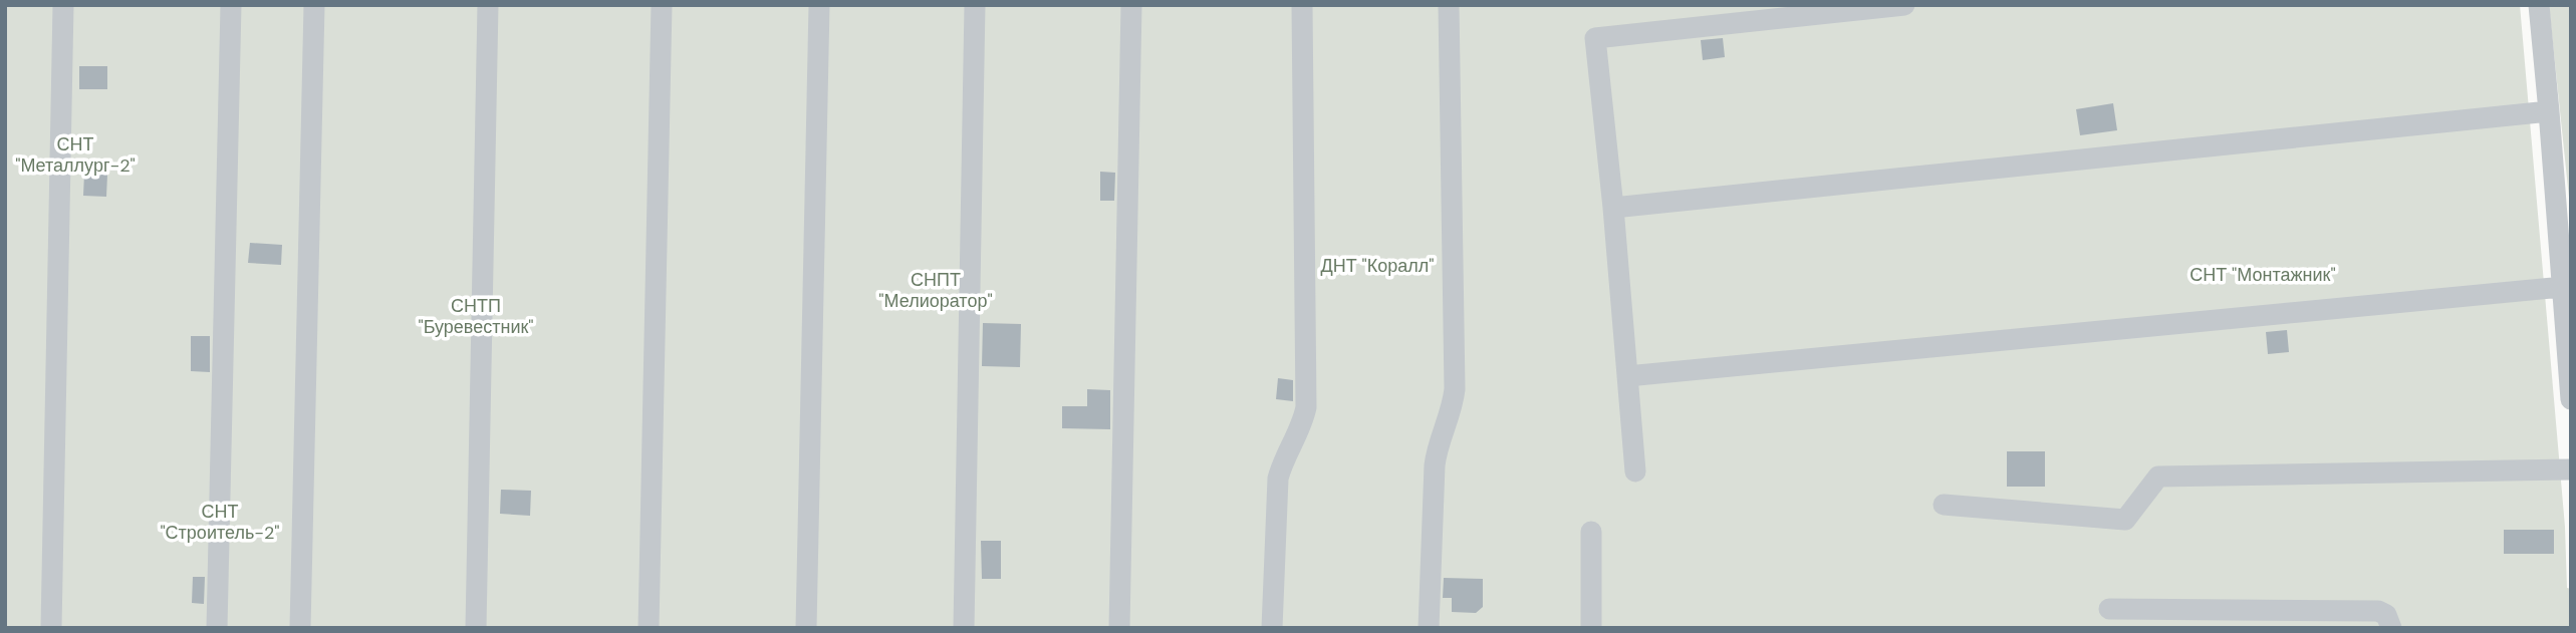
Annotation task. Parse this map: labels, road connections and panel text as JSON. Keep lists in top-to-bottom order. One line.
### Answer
{"parks":["СНТ \"Металлург-2\"","ДНТ \"Коралл\"","СНТ \"Монтажник\"","СНПТ \"Мелиоратор\"","СНТП \"Буревестник\"","СНТ \"Строитель-2\""]}
